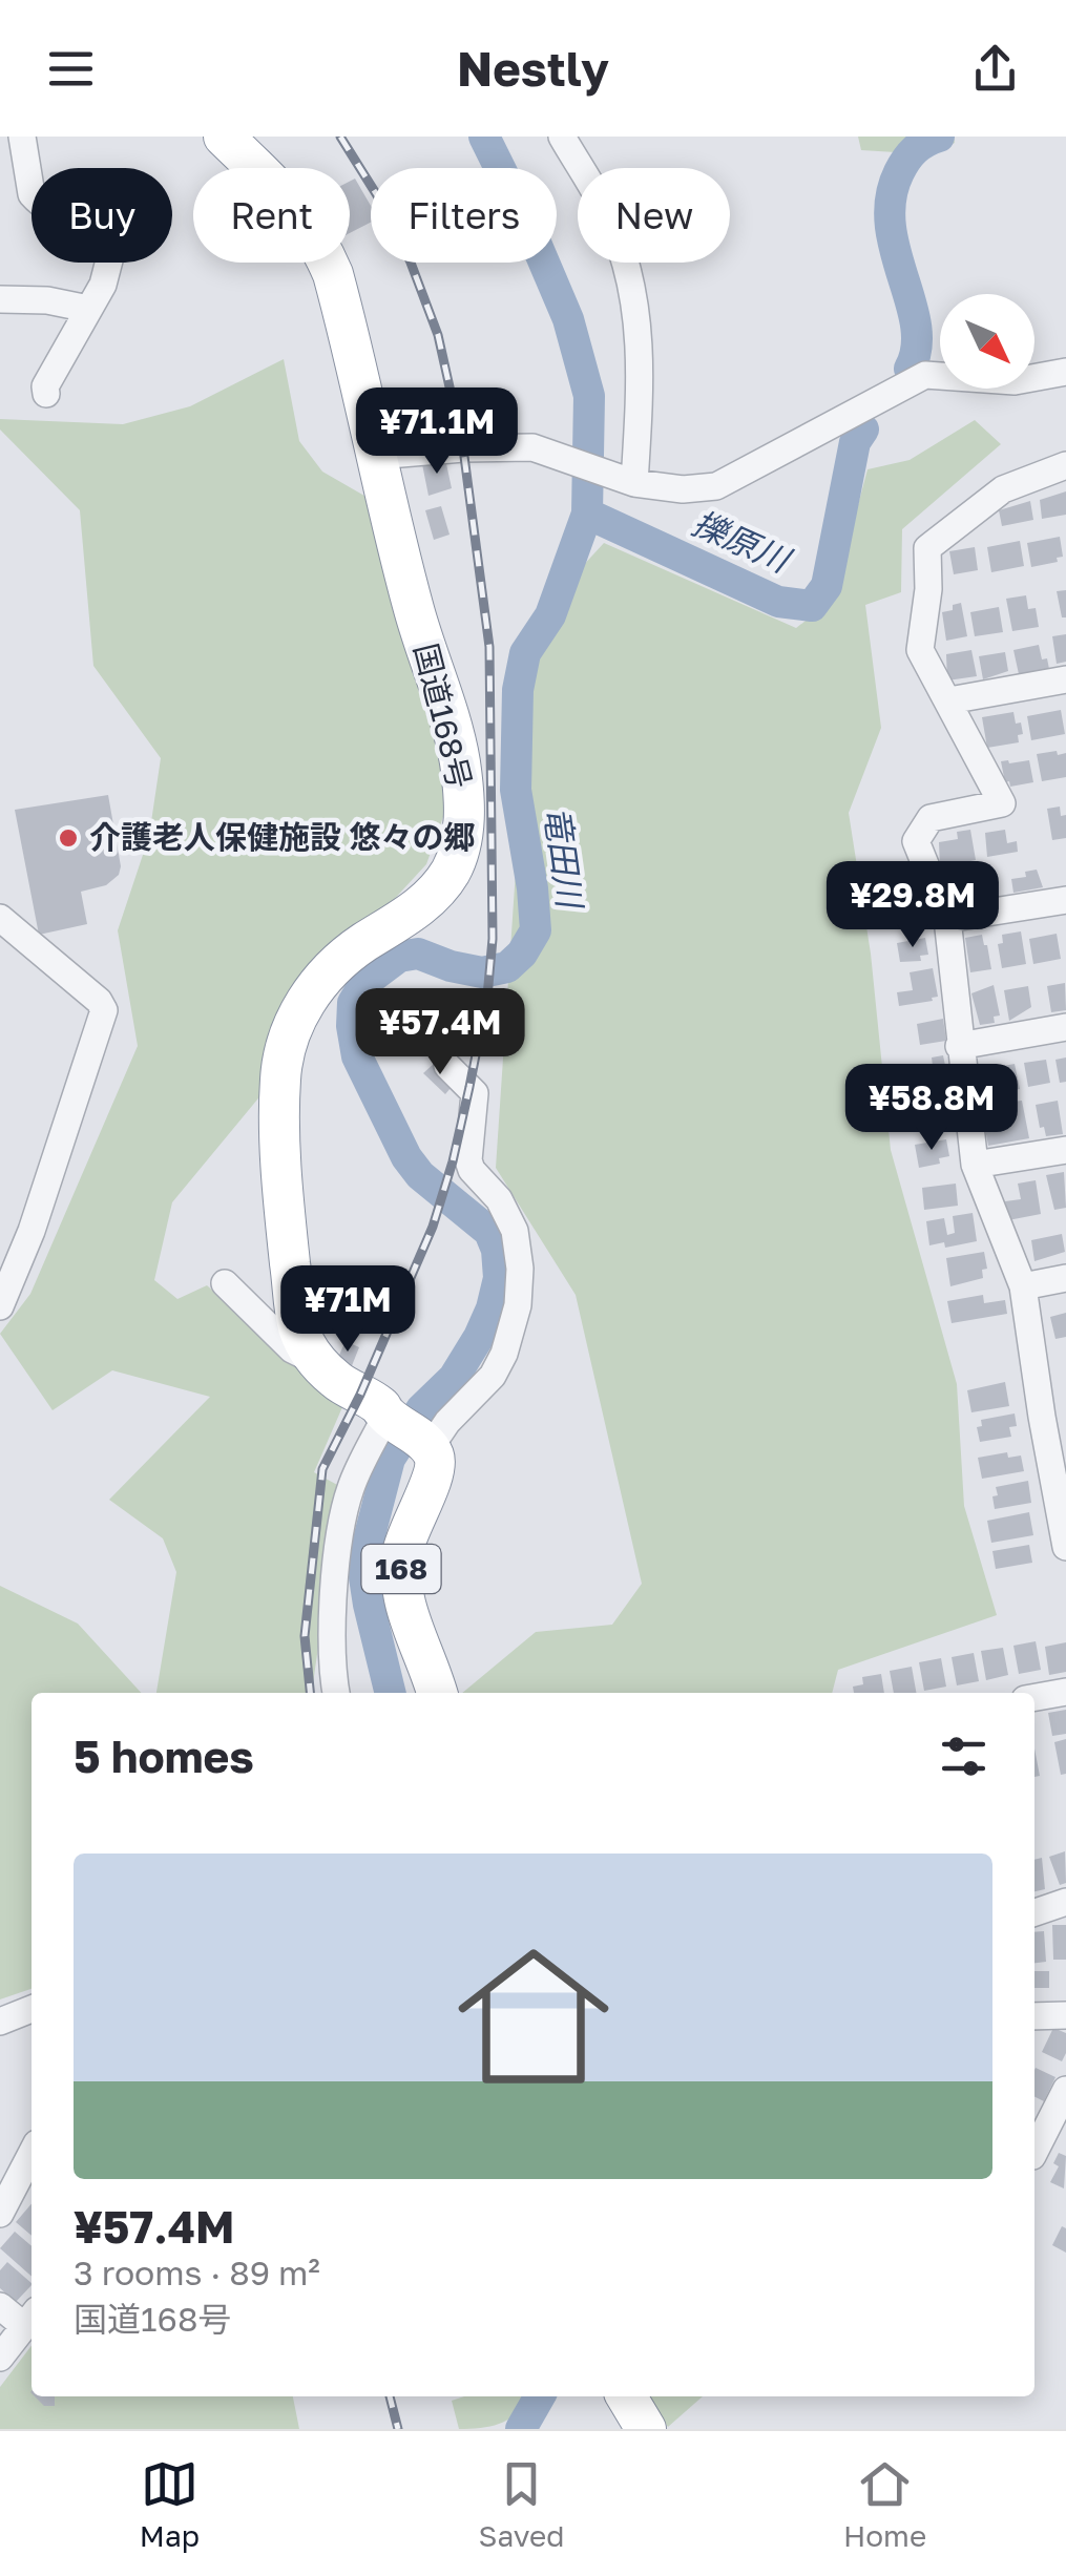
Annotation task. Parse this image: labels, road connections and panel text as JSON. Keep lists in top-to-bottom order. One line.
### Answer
{"streets":{"highway":["国道168号","168"]},"water":["擽原川","竜田川"],"places":["介護老人保健施設 悠々の郷"],"north":"bottom right","page":{"header":"Nestly","chip":["Buy","Rent","Filters","New"],"price":["¥71.1M","¥29.8M","¥57.4M","¥58.8M","¥71M"],"heading":"5 homes","list":[{"name":"¥57.4M","note":"3 rooms · 89 m² · 国道168号"}],"tabs":["Map","Saved","Home"]}}
